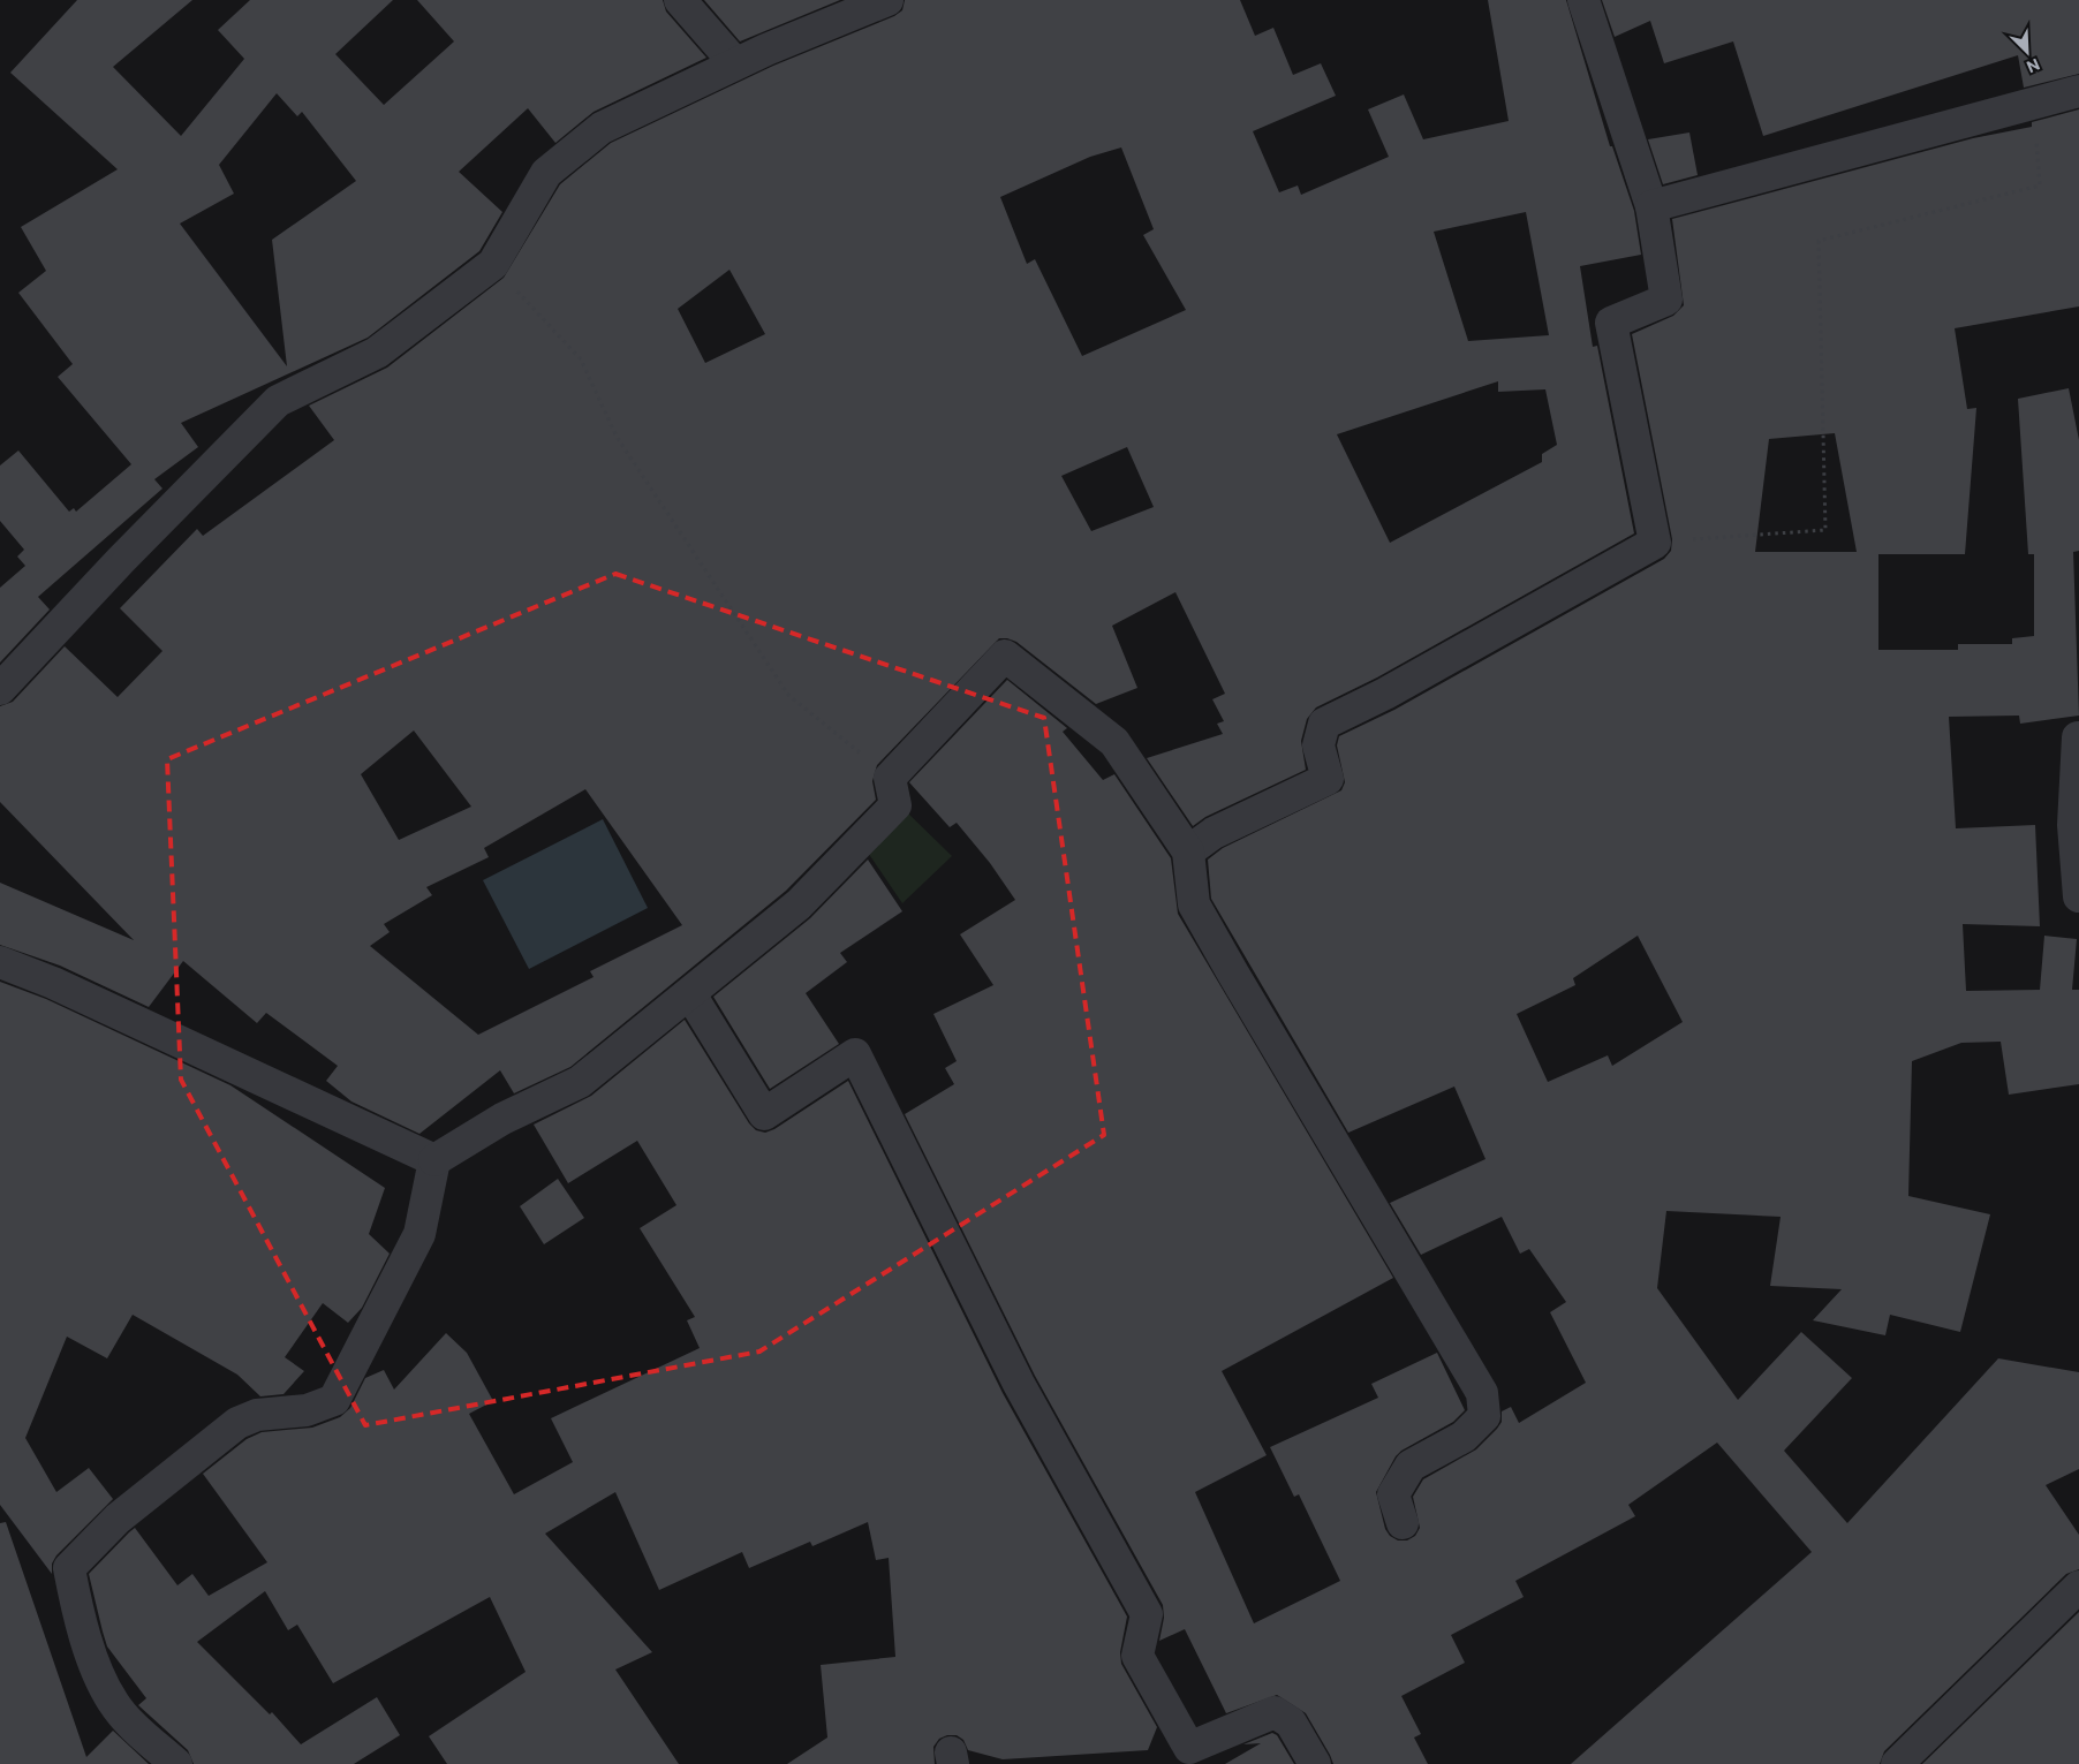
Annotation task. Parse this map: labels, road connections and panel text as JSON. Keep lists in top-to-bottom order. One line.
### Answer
{"north":"bottom right"}
